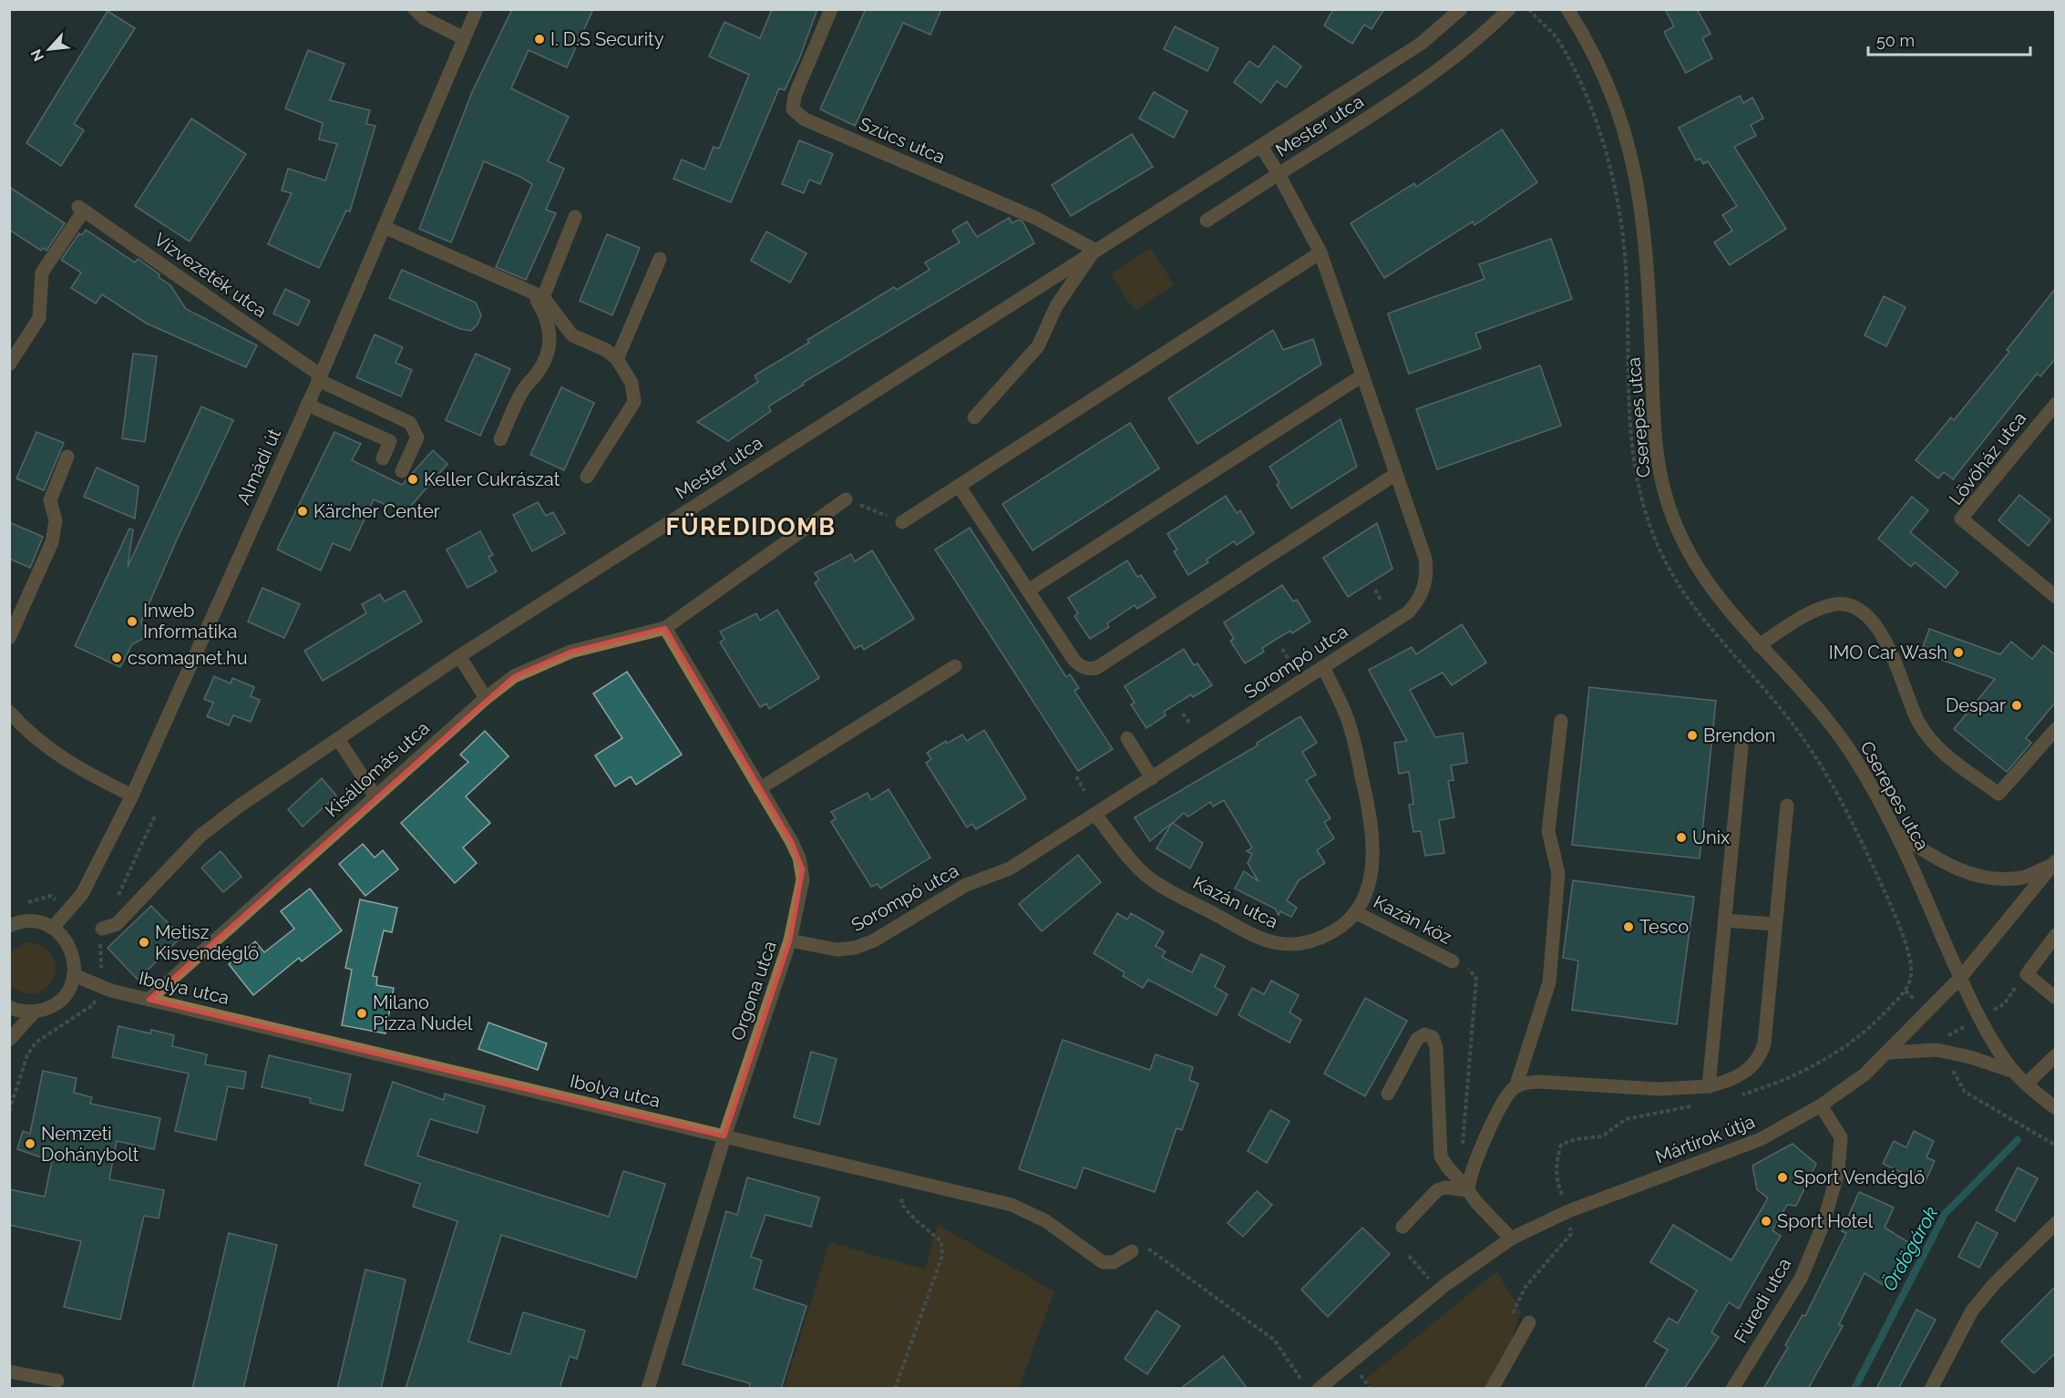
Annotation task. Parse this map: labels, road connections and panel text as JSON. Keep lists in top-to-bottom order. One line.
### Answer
{"streets":{"street":["Mester utca","Szűcs utca","Vízvezeték utca","Cserepes utca","Lövőház utca","Almádi út","Sorompó utca","Kisállomás utca","Kazán utca","Kazán köz","Ibolya utca","Orgona utca","Mártírok útja","Füredi utca"]},"crossings":[["Mester utca","Szűcs utca"],["Mester utca","Sorompó utca"],["Vízvezeték utca","Almádi út"],["Cserepes utca","Mártírok útja"],["Sorompó utca","Kazán utca"],["Sorompó utca","Orgona utca"],["Kisállomás utca","Ibolya utca"],["Kisállomás utca","Orgona utca"],["Kazán utca","Kazán köz"],["Ibolya utca","Orgona utca"],["Mártírok útja","Füredi utca"]],"districts":["FÜREDIDOMB"],"water":["Ördögárok"],"places":["I. D.S Security","Keller Cukrászat","Kärcher Center","Inweb Informatika","IMO Car Wash","csomagnet.hu","Despar","Brendon","Unix","Tesco","Metisz Kisvendéglő","Milano Pizza Nudel","Nemzeti Dohánybolt","Sport Vendéglő","Sport Hotel"],"scale_bar":"50 m","north":"bottom left"}
